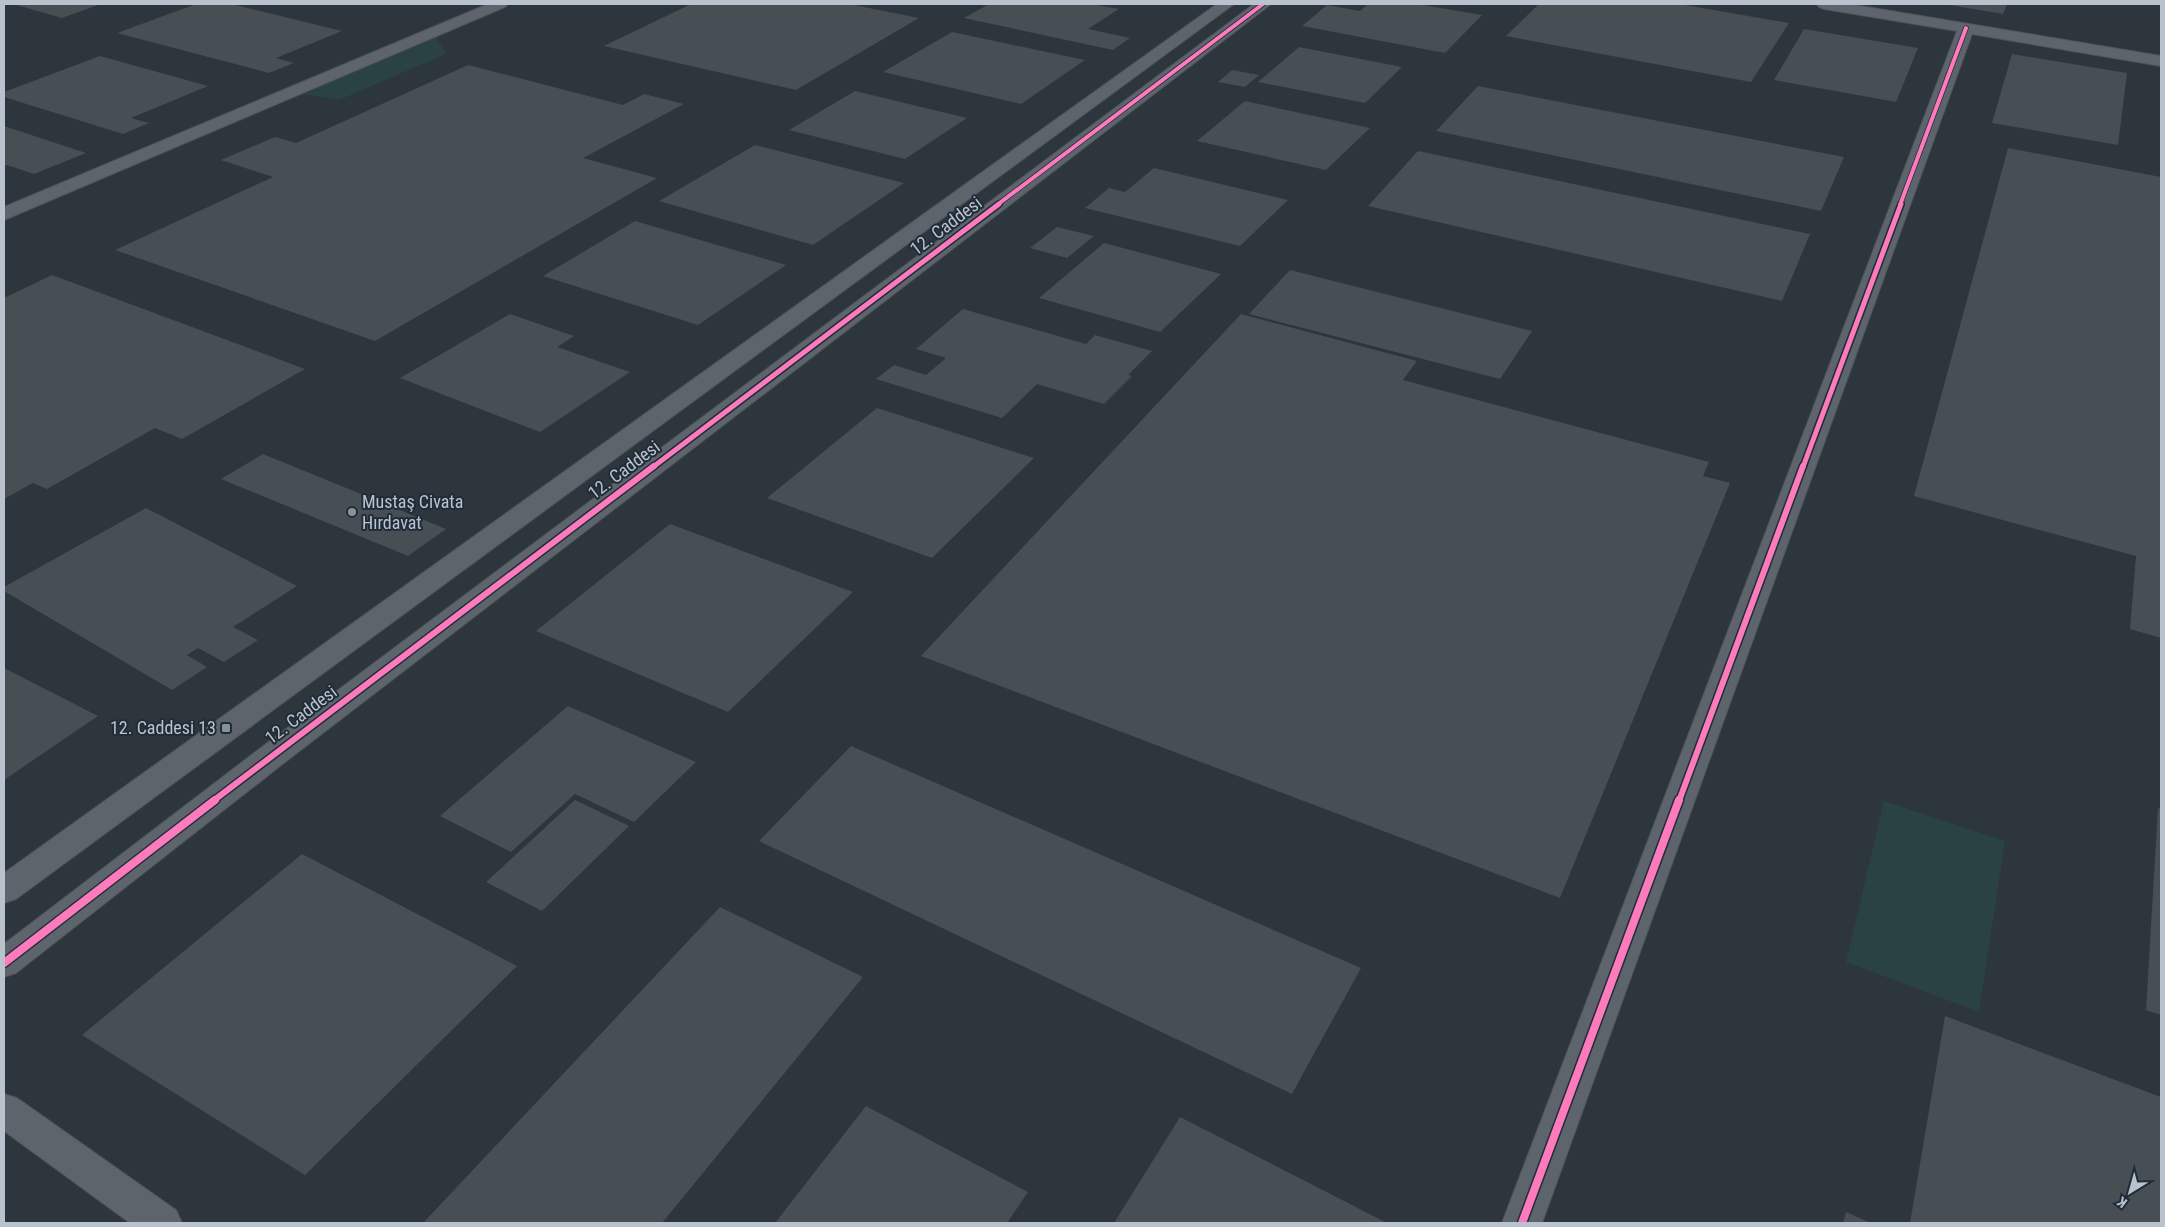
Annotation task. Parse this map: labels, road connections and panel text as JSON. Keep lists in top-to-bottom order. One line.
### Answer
{"streets":{"street":["12. Caddesi"]},"places":{"other":["Mustaş Civata Hırdavat"],"transit":["12. Caddesi 13"]},"north":"bottom left"}
